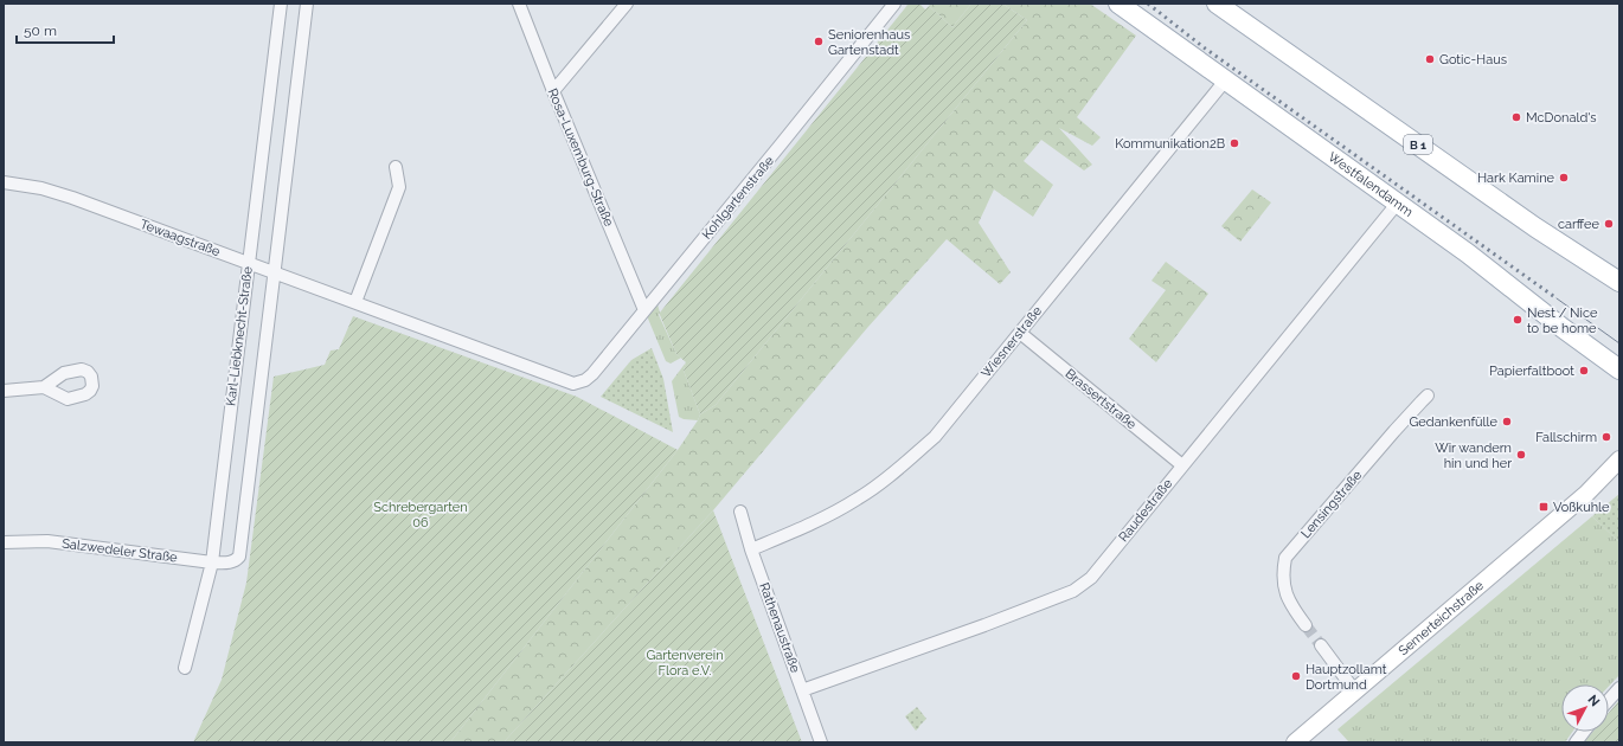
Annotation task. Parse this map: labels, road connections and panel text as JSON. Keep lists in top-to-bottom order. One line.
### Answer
{"streets":{"main road":["B 1","Westfalendamm","Semerteichstraße"],"street":["Rosa-Luxemburg-Straße","Kohlgartenstraße","Tewaagstraße","Karl-Liebknecht-Straße","Wiesnerstraße","Brassertstraße","Lensingstraße","Raudestraße","Salzwedeler Straße","Rathenaustraße"]},"crossings":[["Rosa-Luxemburg-Straße","Kohlgartenstraße"],["Westfalendamm","Wiesnerstraße"],["Westfalendamm","Raudestraße"],["Kohlgartenstraße","Tewaagstraße"],["Tewaagstraße","Karl-Liebknecht-Straße"],["Karl-Liebknecht-Straße","Salzwedeler Straße"],["Wiesnerstraße","Brassertstraße"],["Wiesnerstraße","Rathenaustraße"],["Brassertstraße","Raudestraße"],["Raudestraße","Rathenaustraße"]],"parks":["Schrebergarten 06","Gartenverein Flora e.V."],"places":{"other":["Seniorenhaus Gartenstadt","Gotic-Haus","McDonald's","Kommunikation2B","Hark Kamine","carffee","Nest / Nice to be home","Papierfaltboot","Gedankenfülle","Fallschirm","Wir wandern hin und her","Hauptzollamt Dortmund"],"transit":["Voßkuhle"]},"scale_bar":"50 m","north":"top right"}
